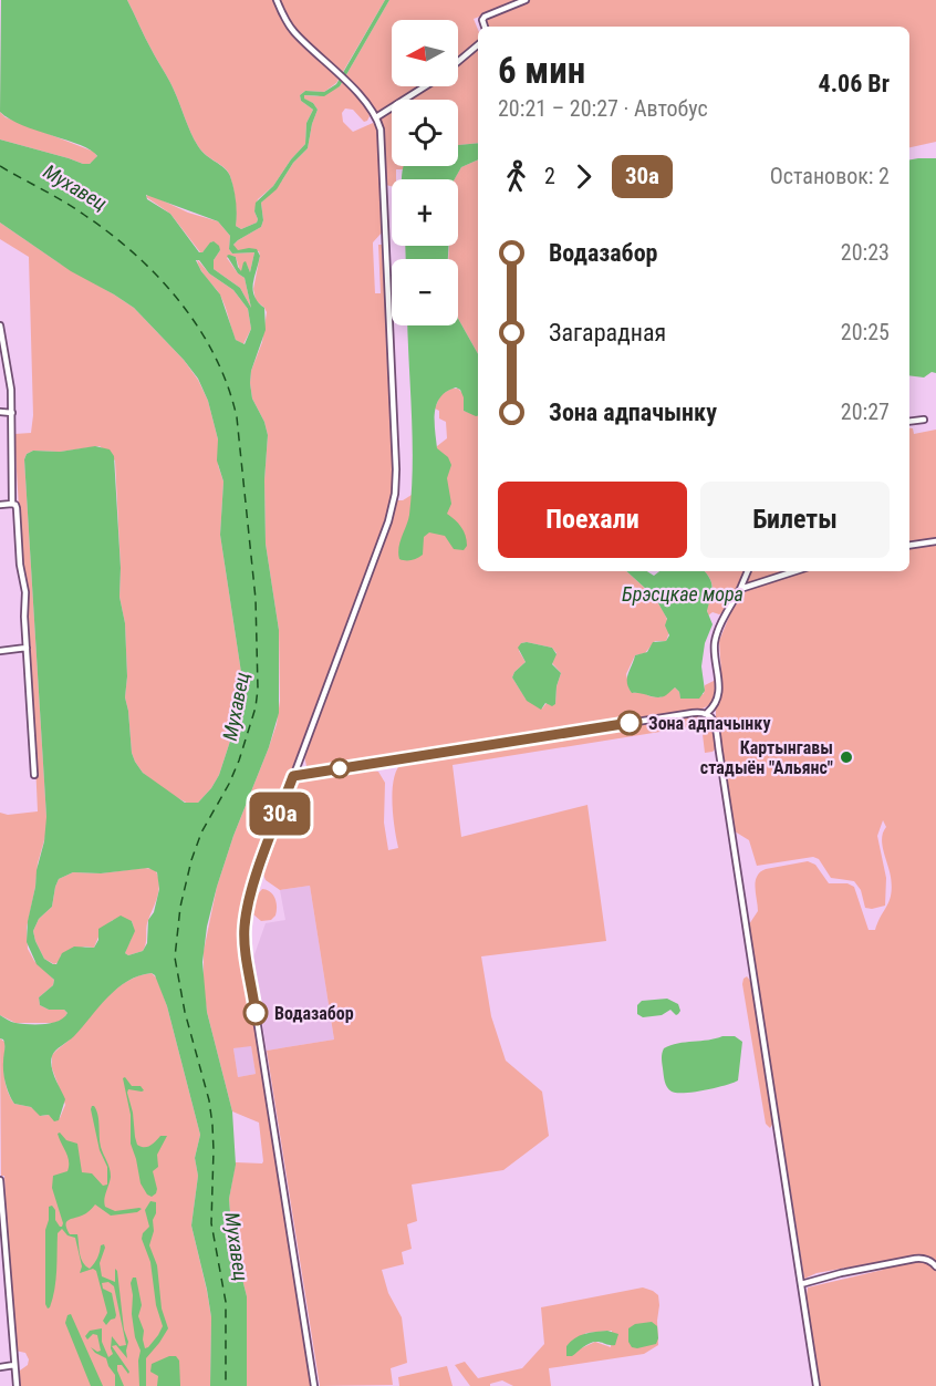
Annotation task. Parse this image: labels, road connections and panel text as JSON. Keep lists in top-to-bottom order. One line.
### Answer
{"water":["Мухавец","Брэсцкае мора"],"places":["Зона адпачынку","Картынгавы стадыён \"Альянс\"","Водазабор"],"lines":["bus line 30а"],"north":"left","page":{"on_map":"30а","map_buttons":["+","−"],"heading":["6 мин","20:21 – 20:27 · Автобус","4.06 Br"],"legs":["2","30а","Остановок: 2"],"list":[{"name":"Водазабор","value":"20:23"},{"name":"Загарадная","value":"20:25"},{"name":"Зона адпачынку","value":"20:27"}],"buttons":["Поехали","Билеты"]}}
